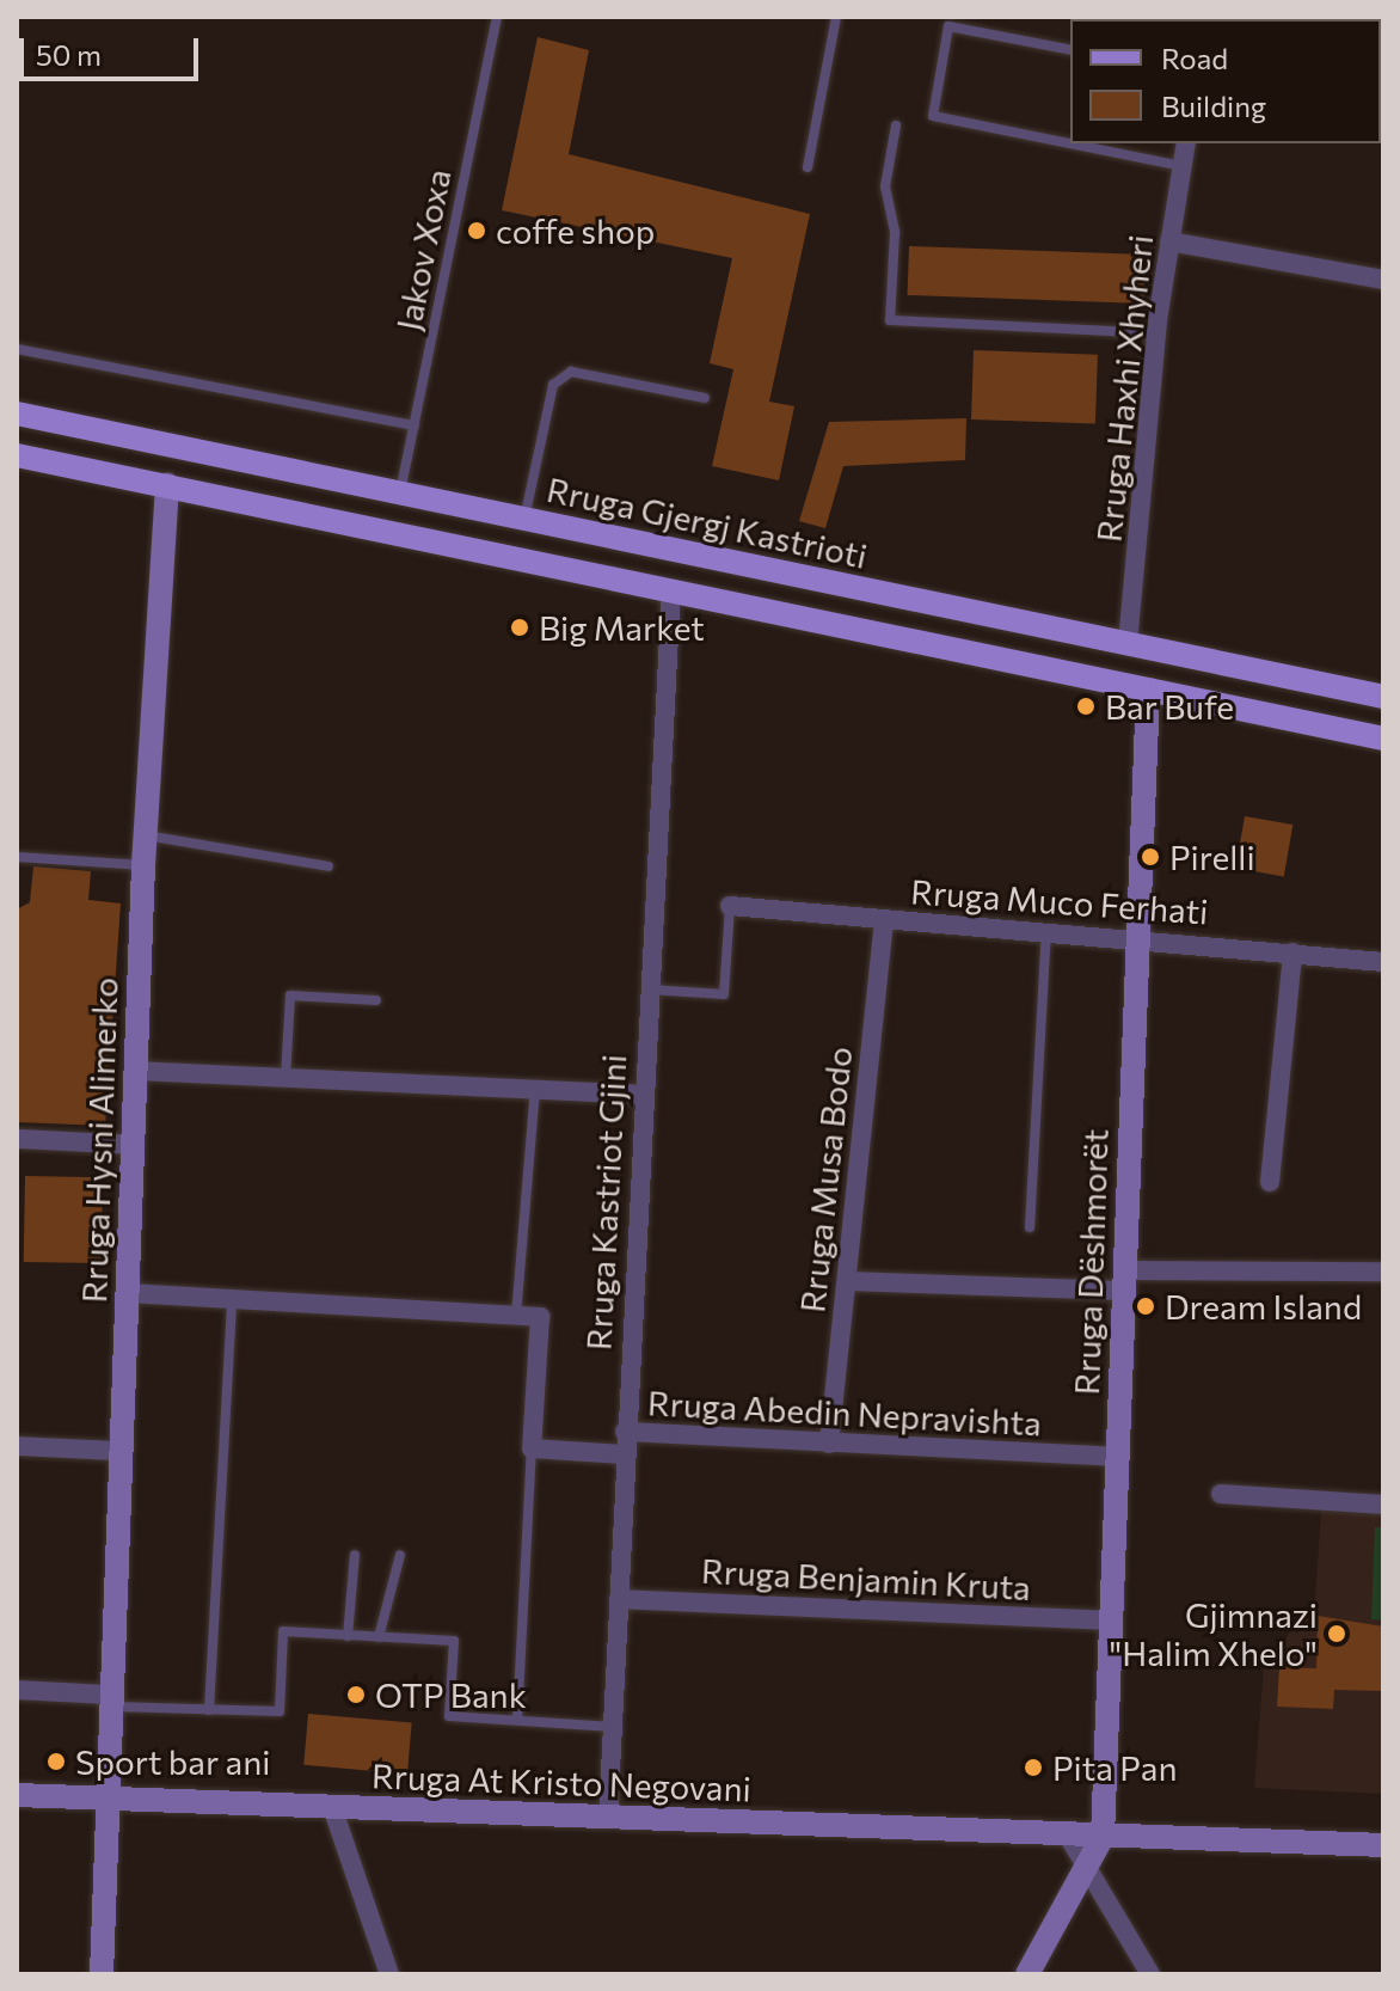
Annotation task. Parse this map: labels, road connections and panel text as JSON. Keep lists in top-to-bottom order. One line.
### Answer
{"streets":{"main road":["Rruga Gjergj Kastrioti","Rruga Hysni Alimerko","Rruga Dëshmorët","Rruga At Kristo Negovani"],"street":["Rruga Haxhi Xhyheri","Rruga Muco Ferhati","Rruga Musa Bodo","Rruga Kastriot Gjini","Rruga Abedin Nepravishta","Rruga Benjamin Kruta"],"lane":["Jakov Xoxa"]},"crossings":[["Jakov Xoxa","Rruga Gjergj Kastrioti"],["Rruga Haxhi Xhyheri","Rruga Gjergj Kastrioti"],["Rruga Muco Ferhati","Rruga Musa Bodo"],["Rruga Muco Ferhati","Rruga Dëshmorët"],["Rruga Hysni Alimerko","Rruga At Kristo Negovani"],["Rruga Musa Bodo","Rruga Abedin Nepravishta"],["Rruga Kastriot Gjini","Rruga Abedin Nepravishta"],["Rruga Kastriot Gjini","Rruga Benjamin Kruta"],["Rruga Kastriot Gjini","Rruga At Kristo Negovani"],["Rruga Dëshmorët","Rruga Abedin Nepravishta"],["Rruga Dëshmorët","Rruga Benjamin Kruta"],["Rruga Dëshmorët","Rruga At Kristo Negovani"]],"places":["coffe shop","Big Market","Bar Bufe","Pirelli","Dream Island","Gjimnazi \"Halim Xhelo\"","OTP Bank","Sport bar ani","Pita Pan"],"legend":["Road","Building"],"scale_bar":"50 m"}
